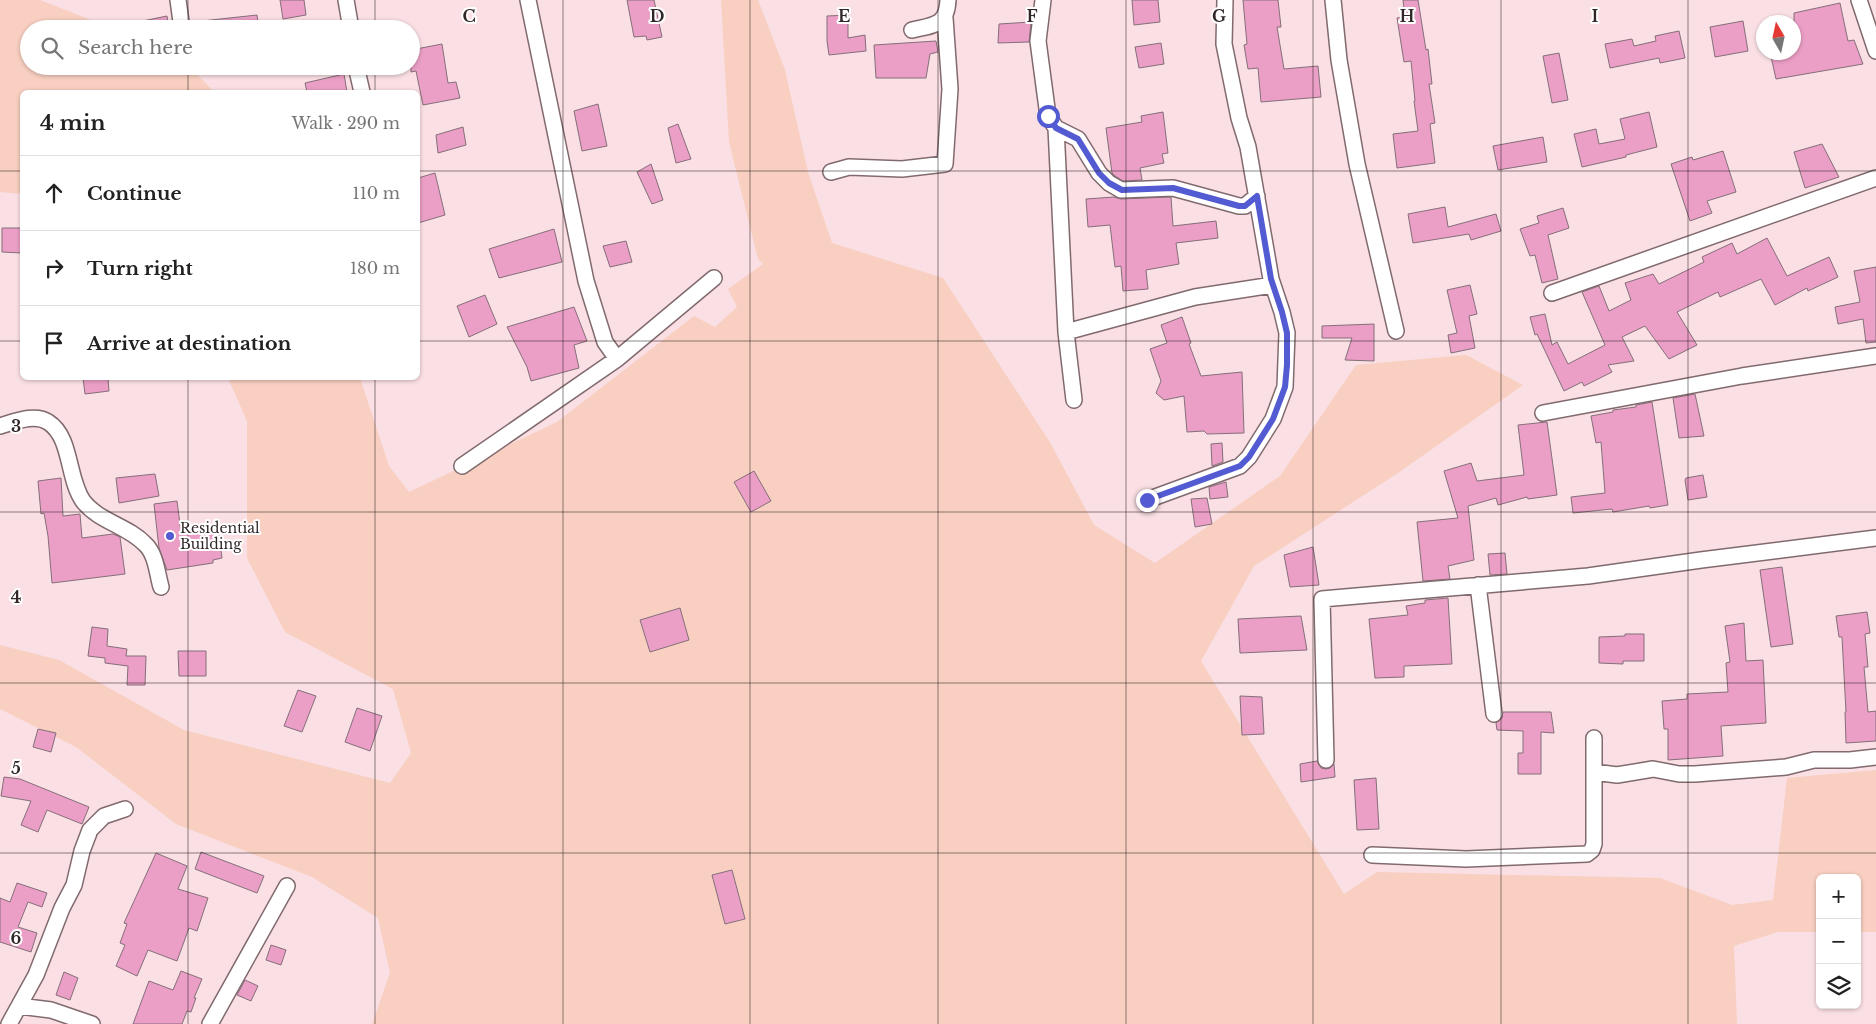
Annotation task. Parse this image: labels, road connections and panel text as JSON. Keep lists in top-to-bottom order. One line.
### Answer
{"places":["Residential Building"],"north":"top","page":{"search":"Search here","heading":["4 min","Walk · 290 m"],"list":[["Continue","110 m"],["Turn right","180 m"],"Arrive at destination"],"map_buttons":["+","−"]},"grid":{"columns":["C","D","E","F","G","H","I"],"rows":["3","4","5","6"]}}
